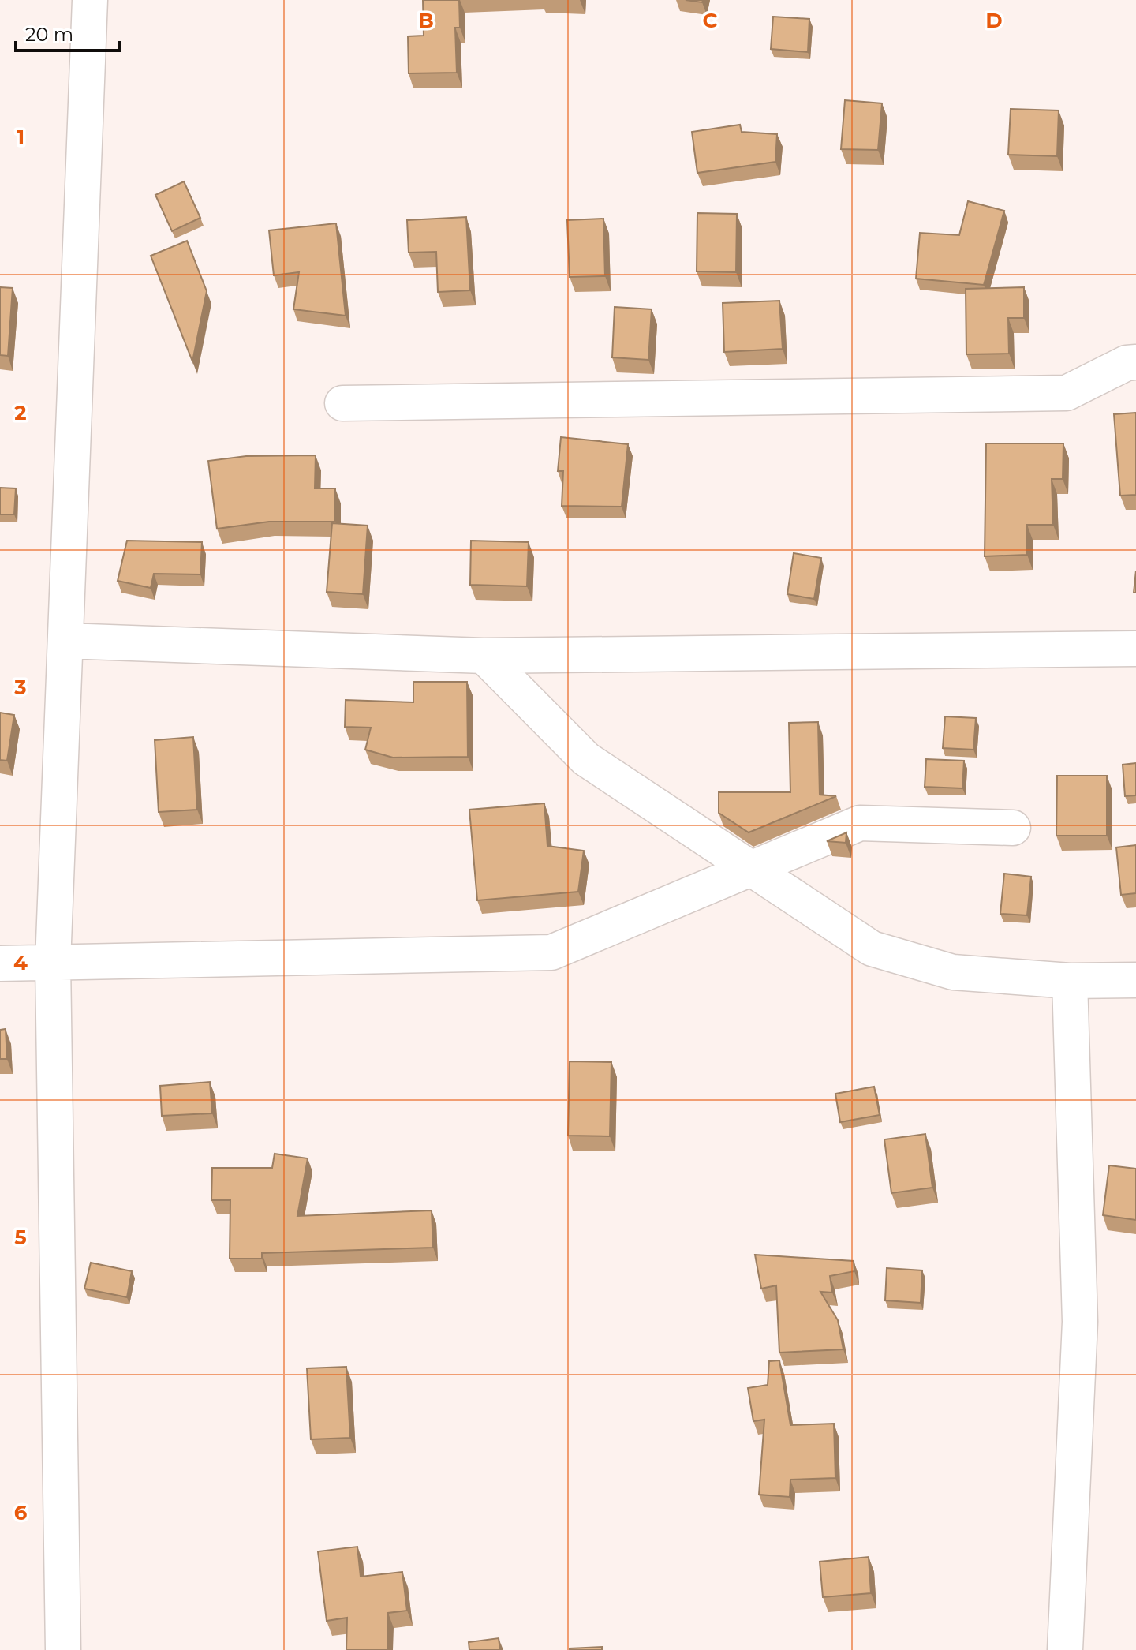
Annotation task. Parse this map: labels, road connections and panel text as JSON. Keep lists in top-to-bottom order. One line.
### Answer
{"scale_bar":"20 m","grid":{"columns":["B","C","D"],"rows":["1","2","3","4","5","6"]}}
